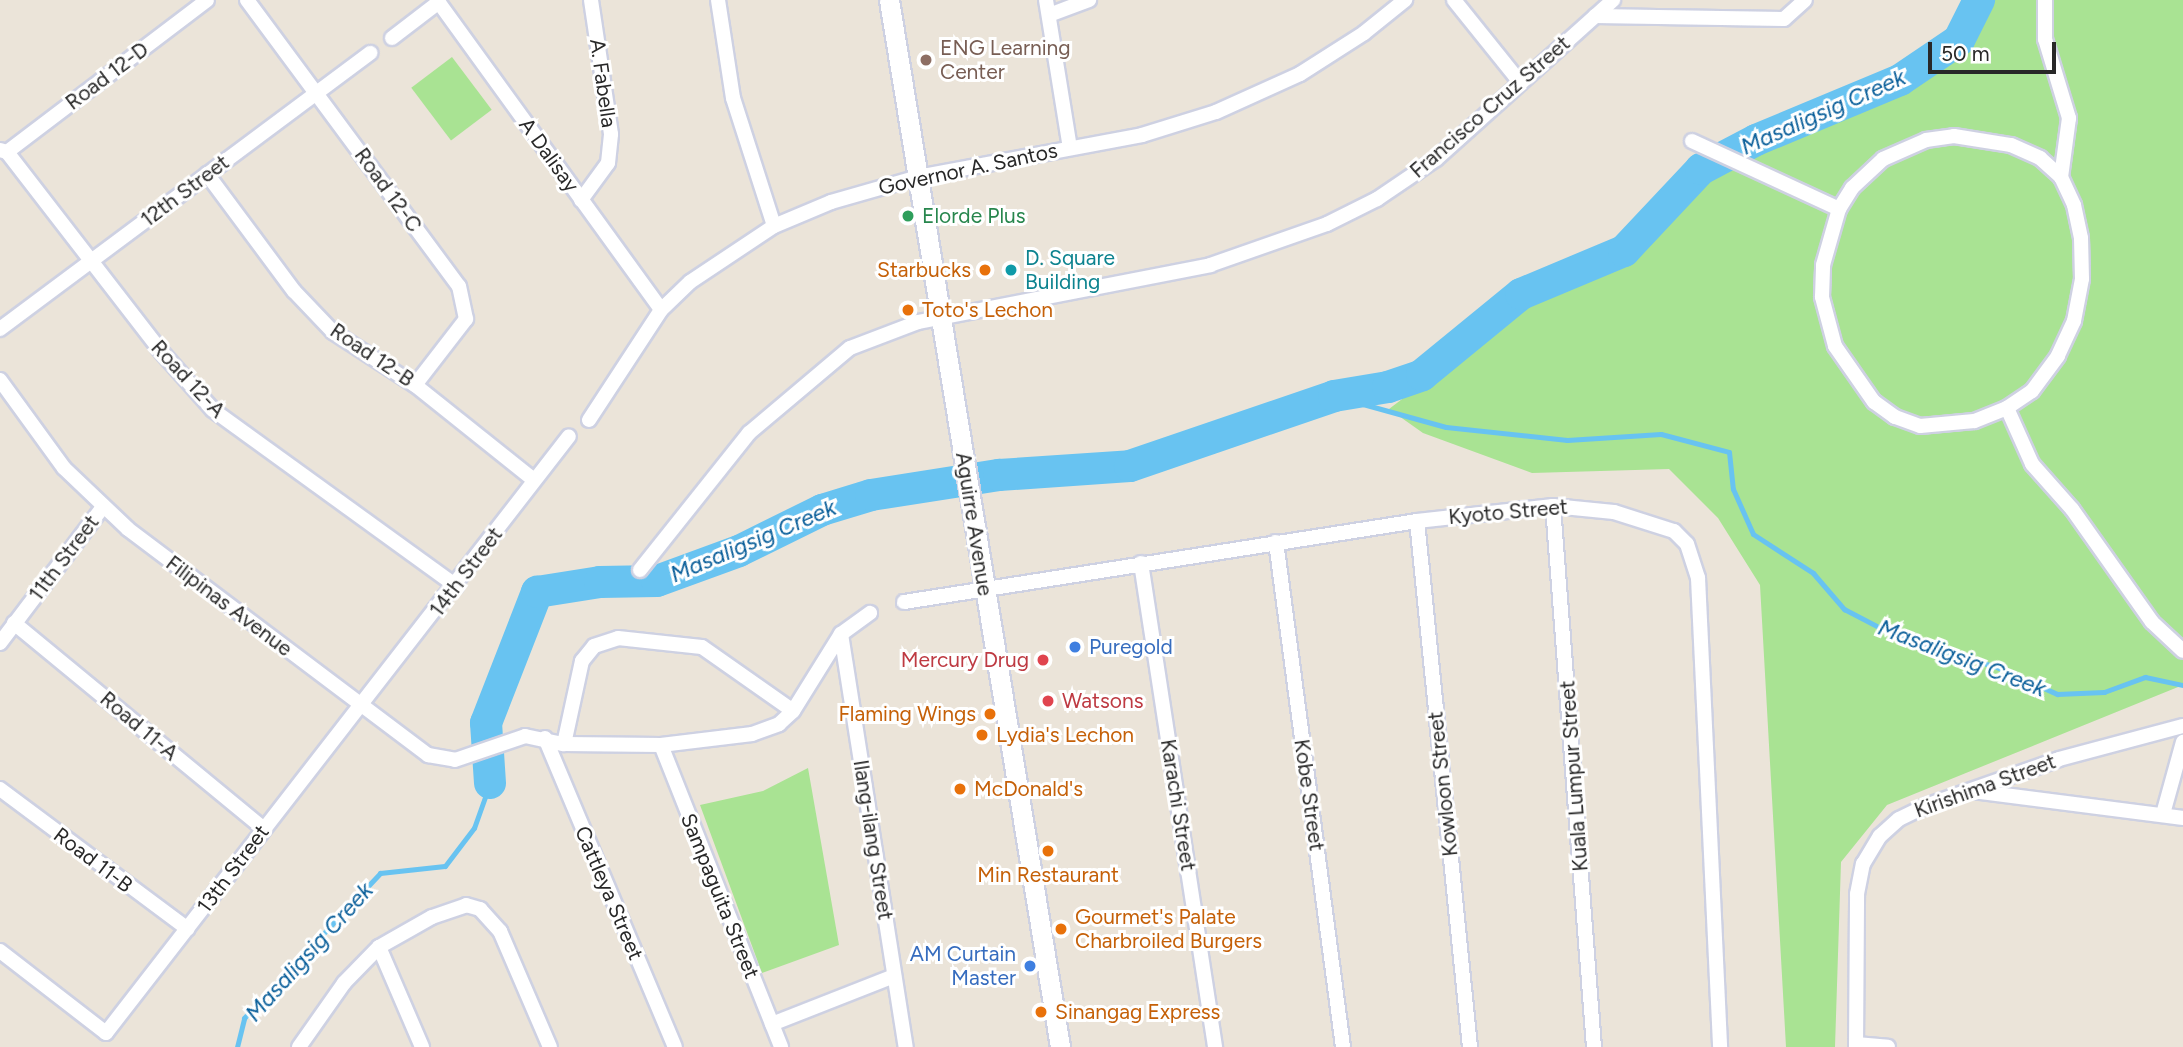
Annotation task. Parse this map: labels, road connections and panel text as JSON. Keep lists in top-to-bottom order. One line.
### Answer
{"streets":{"street":["Road 12-D","A. Fabella","Francisco Cruz Street","A Dalisay","Governor A. Santos","Road 12-C","12th Street","Road 12-B","Road 12-A","Kyoto Street","Aguirre Avenue","11th Street","14th Street","Filipinas Avenue","Road 11-A","Kuala Lumpur Street","Kowloon Street","Kirishima Street","Kobe Street","Karachi Street","Ilang-ilang Street","Road 11-B","13th Street","Cattleya Street","Sampaguita Street"]},"crossings":[["Road 12-D","Road 12-A"],["A. Fabella","A Dalisay"],["Francisco Cruz Street","Aguirre Avenue"],["A Dalisay","Governor A. Santos"],["Governor A. Santos","Aguirre Avenue"],["Road 12-C","12th Street"],["Road 12-C","Road 12-B"],["12th Street","Road 12-B"],["12th Street","Road 12-A"],["Road 12-B","14th Street"],["Road 12-A","14th Street"],["Kyoto Street","Aguirre Avenue"],["Kyoto Street","Kuala Lumpur Street"],["Kyoto Street","Kowloon Street"],["Kyoto Street","Kobe Street"],["Kyoto Street","Karachi Street"],["11th Street","Filipinas Avenue"],["11th Street","Road 11-A"],["14th Street","Filipinas Avenue"],["14th Street","13th Street"],["Filipinas Avenue","13th Street"],["Filipinas Avenue","Cattleya Street"],["Filipinas Avenue","Sampaguita Street"],["Road 11-A","13th Street"],["Road 11-B","13th Street"]],"water":["Masaligsig Creek"],"places":["ENG Learning Center","Elorde Plus","Starbucks","D. Square Building","Toto's Lechon","Puregold","Mercury Drug","Watsons","Flaming Wings","Lydia's Lechon","McDonald's","Min Restaurant","Gourmet's Palate Charbroiled Burgers","AM Curtain Master","Sinangag Express"],"scale_bar":"50 m"}
